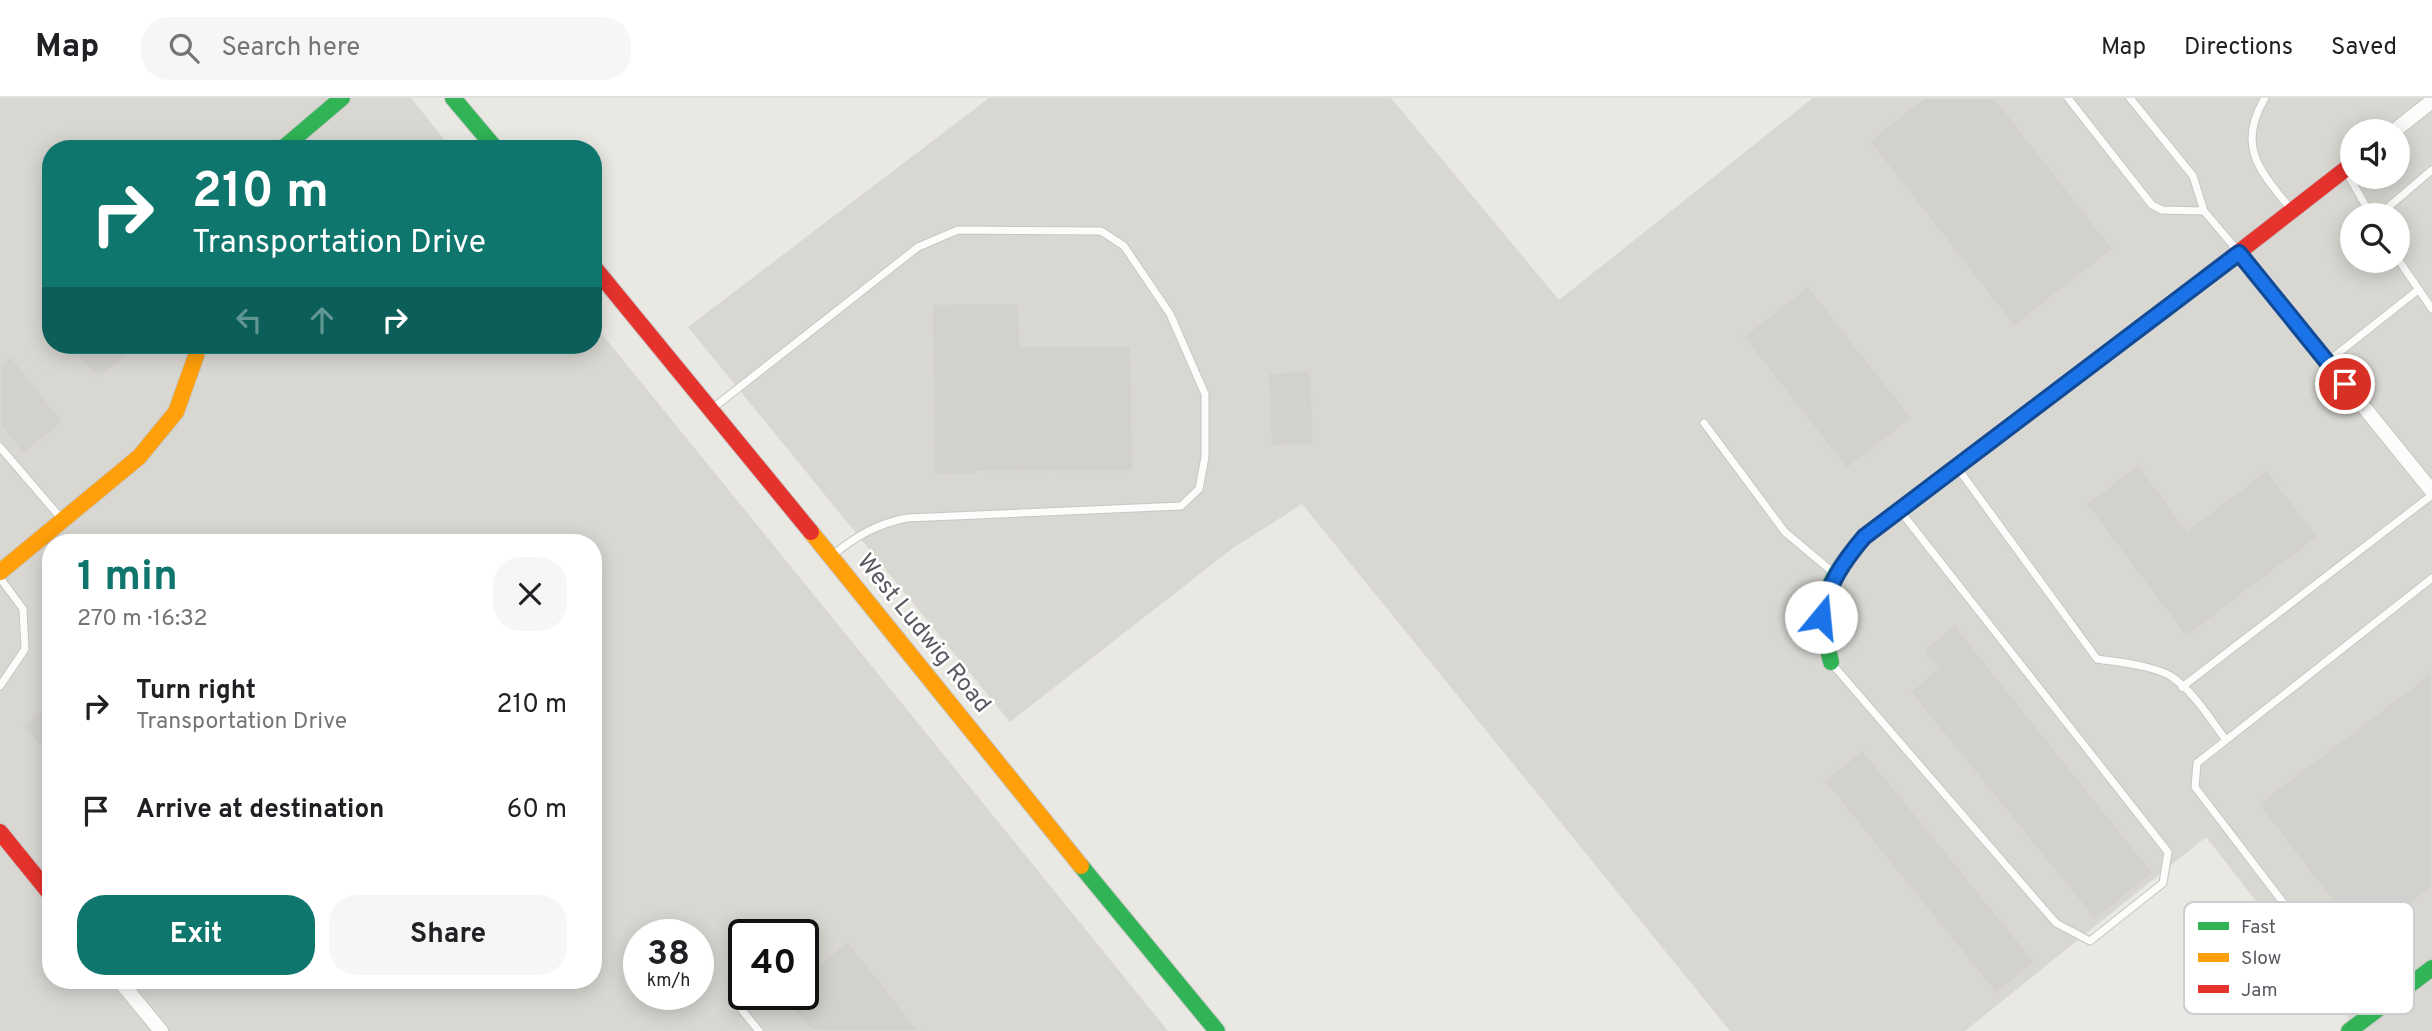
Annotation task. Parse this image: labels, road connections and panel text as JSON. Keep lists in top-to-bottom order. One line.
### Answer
{"streets":{"street":["West Ludwig Road"]},"legend":["Fast","Slow","Jam"],"page":{"header":"Map","search":"Search here","nav":["Map","Directions","Saved"],"turn":["210 m","Transportation Drive"],"heading":["1 min","270 m · 16:32"],"list":[{"name":"Turn right","note":"Transportation Drive","value":"210 m"},{"name":"Arrive at destination","value":"60 m"}],"buttons":["Exit","Share"],"speed":"38 km/h","limit":"40"}}
